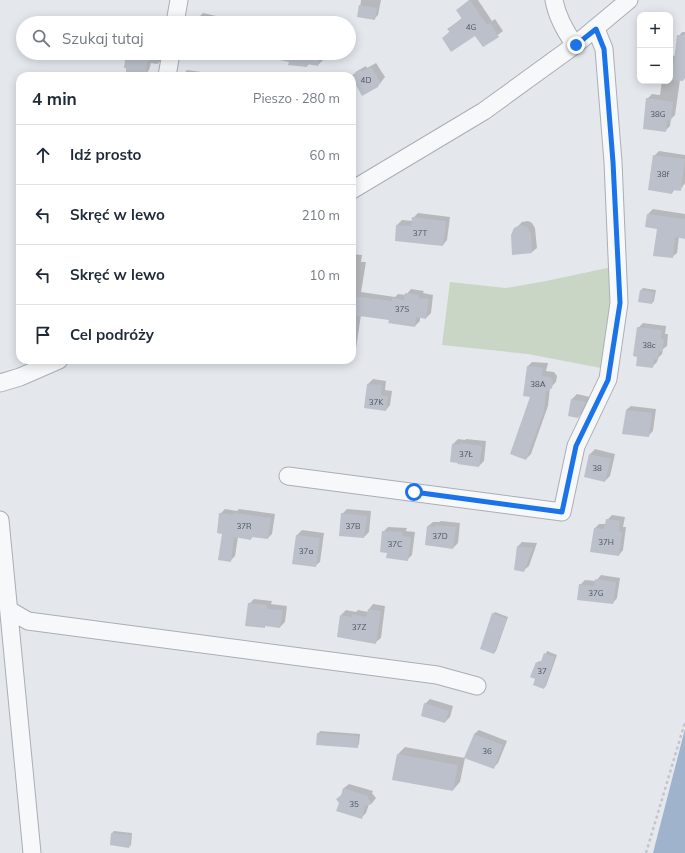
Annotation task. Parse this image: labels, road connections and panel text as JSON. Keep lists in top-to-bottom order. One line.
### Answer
{"house_numbers":["4G","4D","38G","38f","37T","37S","38c","38A","37K","37Ł","38","37R","37B","37D","37H","37C","37a","37G","37Z","37","36","35"],"page":{"map_buttons":["+","−"],"search":"Szukaj tutaj","heading":["4 min","Pieszo · 280 m"],"list":[["Idź prosto","60 m"],["Skręć w lewo","210 m"],["Skręć w lewo","10 m"],"Cel podróży"]}}
